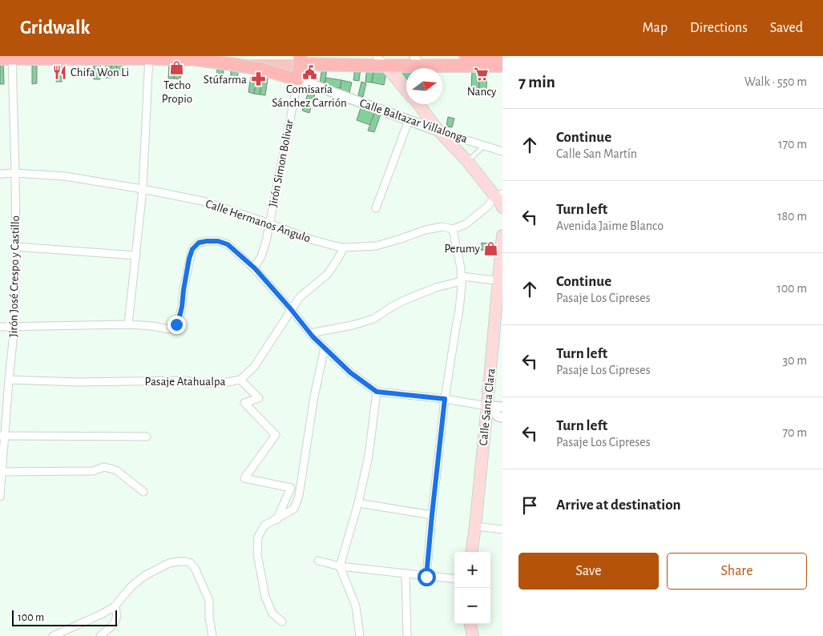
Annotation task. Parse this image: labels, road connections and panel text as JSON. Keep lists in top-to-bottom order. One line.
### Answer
{"streets":{"main road":["Jirón Simon Bolivar","Calle Santa Clara"],"street":["Calle Baltazar Villalonga","Calle Hermanos Angulo","Jirón José Crespo y Castillo","Pasaje Atahualpa"]},"crossings":[["Calle Baltazar Villalonga","Jirón Simon Bolivar"],["Jirón Simon Bolivar","Calle Hermanos Angulo"],["Calle Hermanos Angulo","Jirón José Crespo y Castillo"],["Calle Hermanos Angulo","Pasaje Atahualpa"],["Jirón José Crespo y Castillo","Pasaje Atahualpa"]],"places":{"shop":["Techo Propio","Perumy"],"restaurant":["Chifa Won Li"],"public building":["Comisaría Sánchez Carrión"],"supermarket":["Nancy"],"pharmacy":["Stúfarma"]},"scale_bar":"100 m","north":"right","page":{"header":"Gridwalk","nav":["Map","Directions","Saved"],"heading":["7 min","Walk · 550 m"],"list":[["Continue","Calle San Martín","170 m"],["Turn left","Avenida Jaime Blanco","180 m"],["Continue","Pasaje Los Cipreses","100 m"],["Turn left","Pasaje Los Cipreses","30 m"],["Turn left","Pasaje Los Cipreses","70 m"],"Arrive at destination"],"buttons":["Save","Share"],"map_buttons":["+","−"],"scale":"100 m"}}
